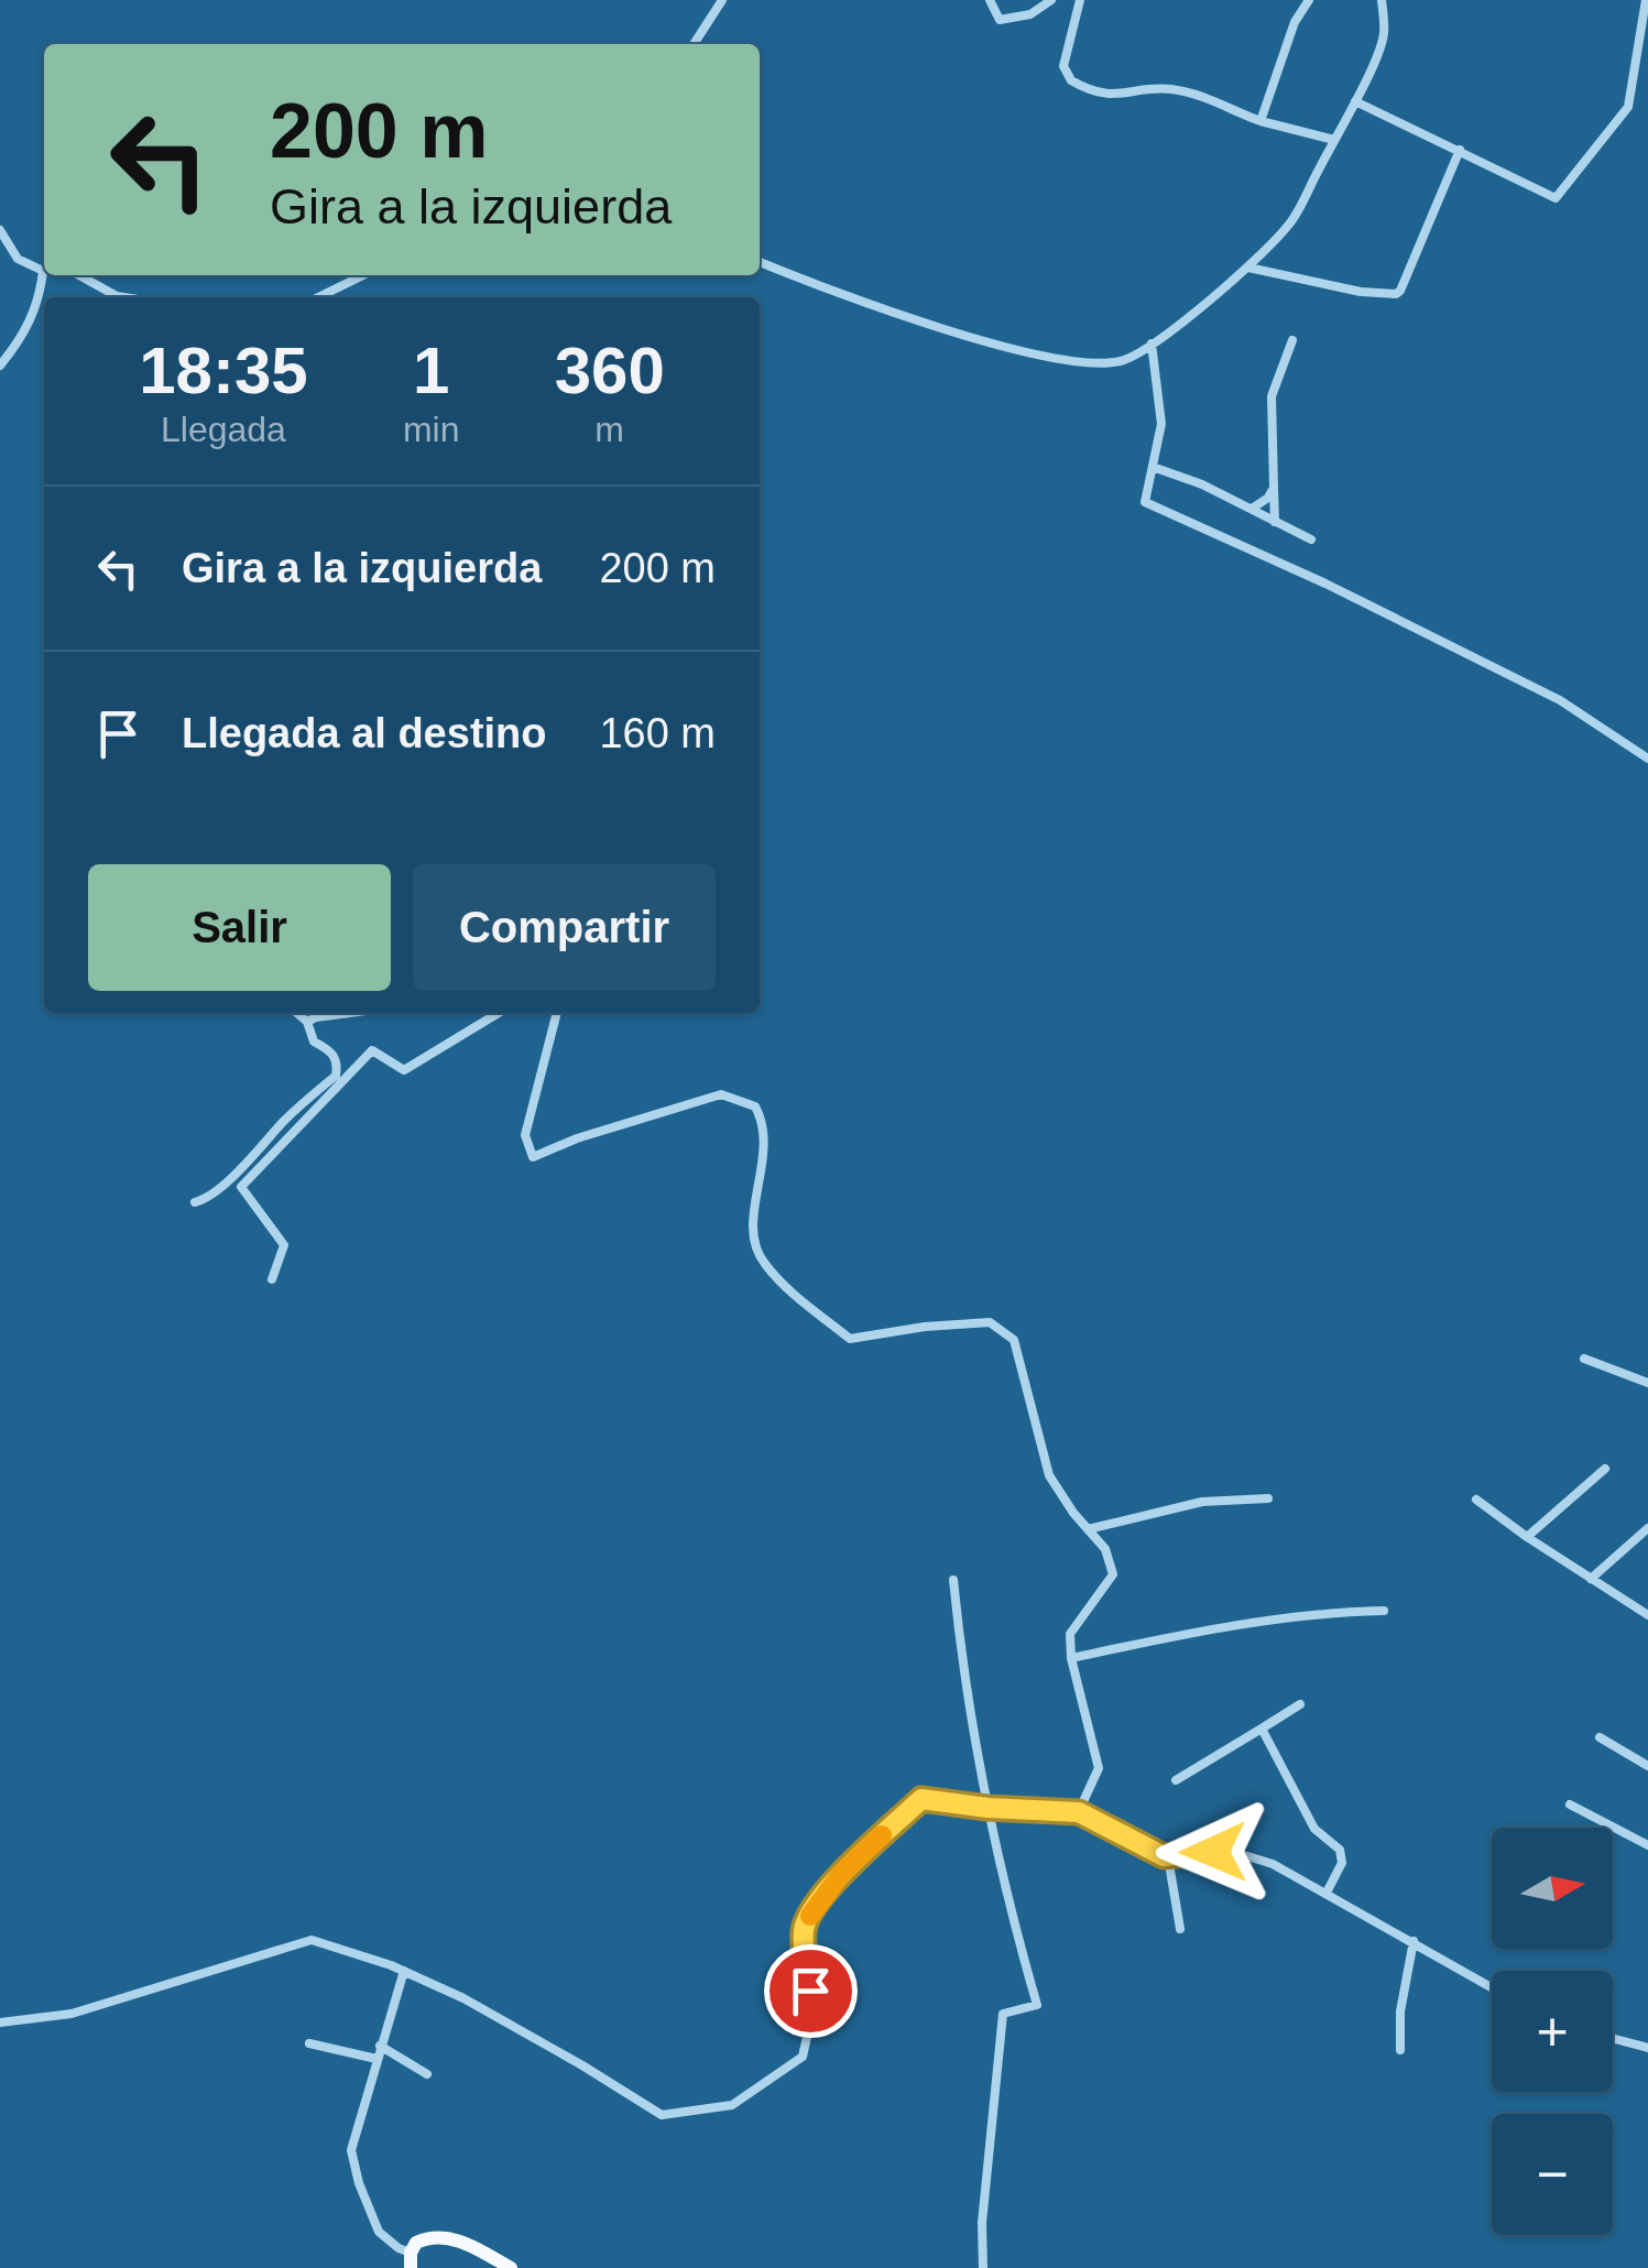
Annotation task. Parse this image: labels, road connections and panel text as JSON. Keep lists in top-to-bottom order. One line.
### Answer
{"north":"right","page":{"turn":["200 m","Gira a la izquierda"],"eta":["18:35","Llegada","1","min","360","m"],"list":[{"name":"Gira a la izquierda","value":"200 m"},{"name":"Llegada al destino","value":"160 m"}],"buttons":["Salir","Compartir"],"map_buttons":["+","−"]}}
